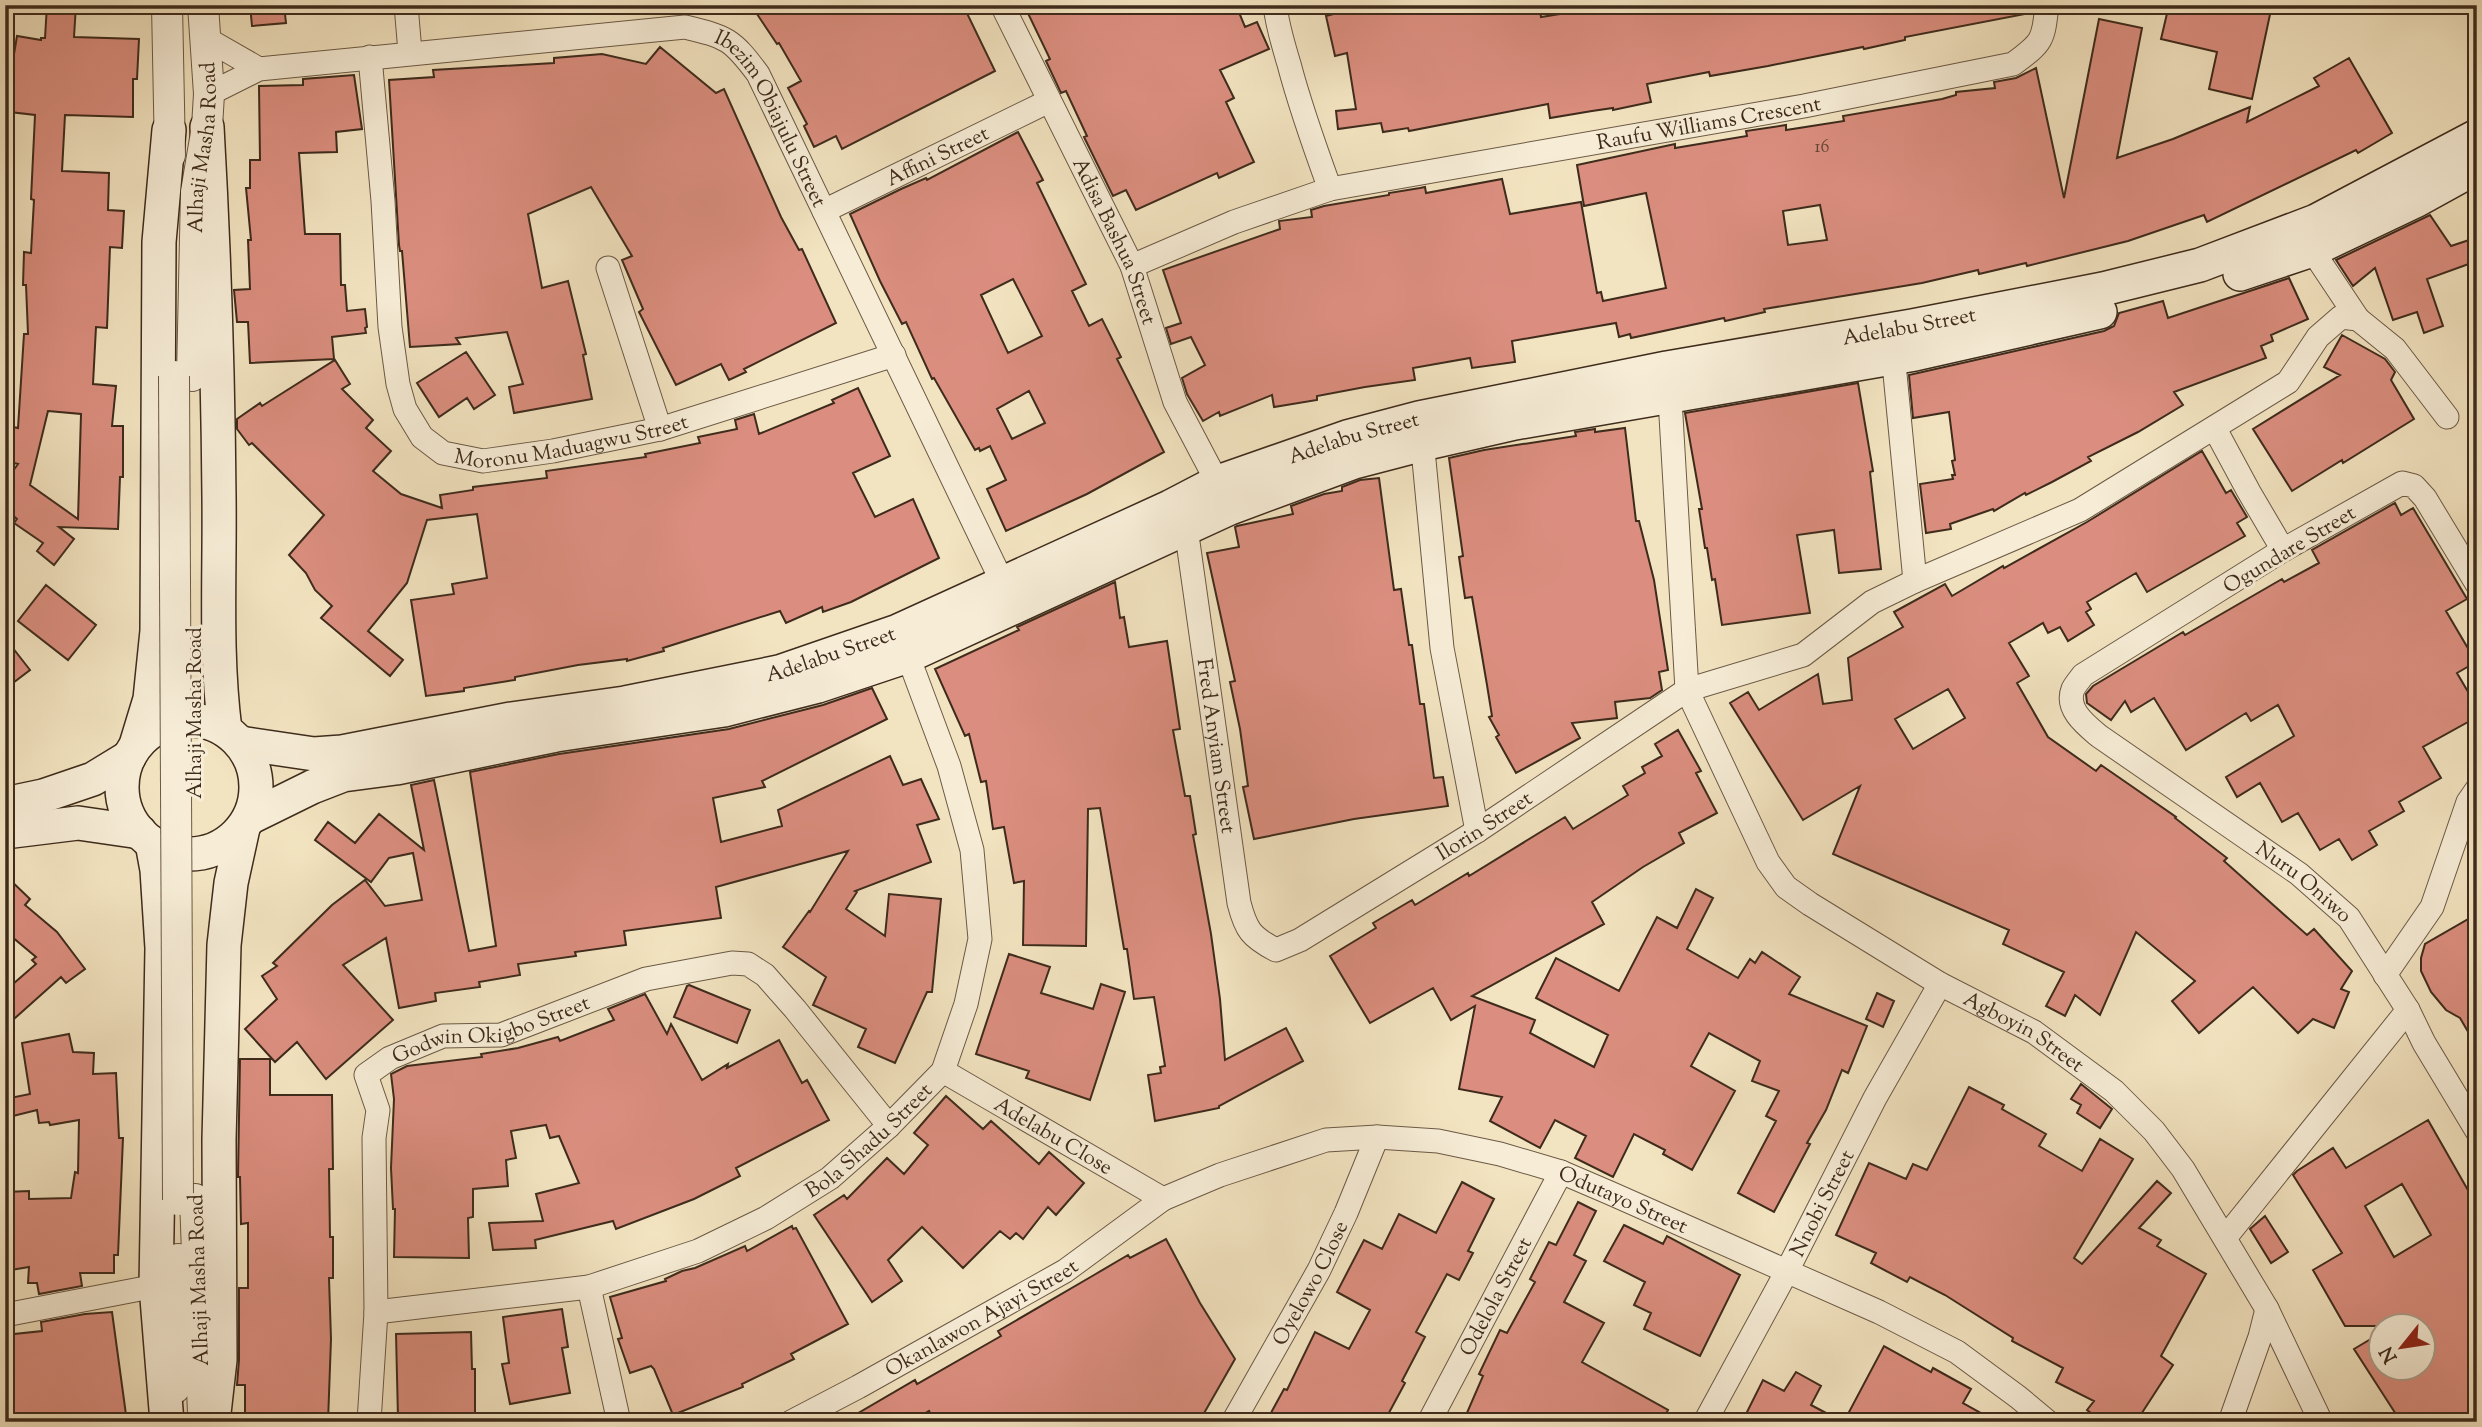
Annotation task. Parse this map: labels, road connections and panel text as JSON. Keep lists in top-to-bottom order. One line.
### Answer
{"streets":{"main road":["Adelabu Street"],"street":["Ibezim Obiajulu Street","Raufu Williams Crescent","Alhaji Masha Road","Affini Street","Adisa Bashua Street","Moronu Maduagwu Street","Ogundare Street","Fred Anyiam Street","Ilorin Street","Nuru Oniwo","Godwin Okigbo Street","Agboyin Street","Adelabu Close","Bola Shadu Street","Odutayo Street","Nnobi Street","Oyelowo Close","Odelola Street","Okanlawon Ajayi Street"]},"crossings":[["Ibezim Obiajulu Street","Alhaji Masha Road"],["Ibezim Obiajulu Street","Affini Street"],["Ibezim Obiajulu Street","Adelabu Street"],["Ibezim Obiajulu Street","Moronu Maduagwu Street"],["Raufu Williams Crescent","Adisa Bashua Street"],["Affini Street","Adisa Bashua Street"],["Adisa Bashua Street","Adelabu Street"],["Adelabu Street","Fred Anyiam Street"],["Adelabu Street","Bola Shadu Street"],["Ogundare Street","Nuru Oniwo"],["Fred Anyiam Street","Ilorin Street"],["Ilorin Street","Agboyin Street"],["Godwin Okigbo Street","Bola Shadu Street"],["Agboyin Street","Nnobi Street"],["Adelabu Close","Bola Shadu Street"],["Adelabu Close","Odutayo Street"],["Adelabu Close","Okanlawon Ajayi Street"],["Odutayo Street","Nnobi Street"],["Odutayo Street","Oyelowo Close"],["Odutayo Street","Odelola Street"],["Odutayo Street","Okanlawon Ajayi Street"]],"house_numbers":["16"],"north":"bottom left"}
